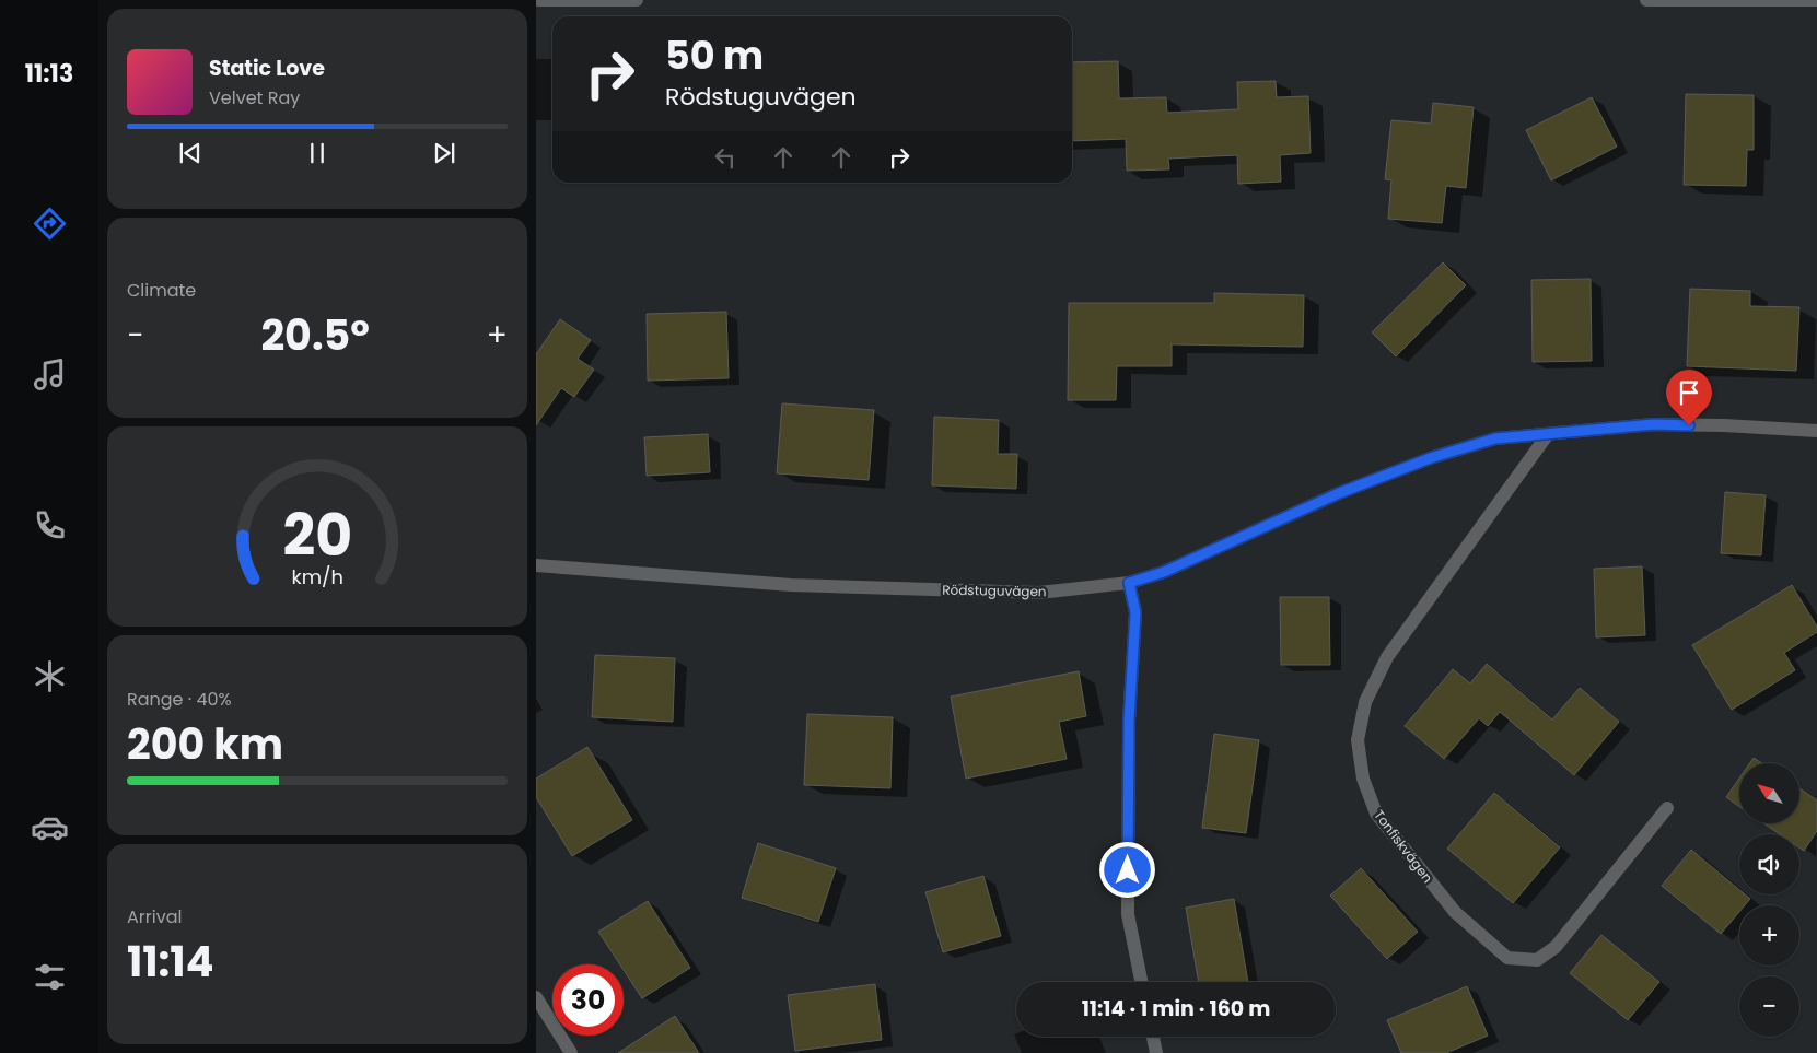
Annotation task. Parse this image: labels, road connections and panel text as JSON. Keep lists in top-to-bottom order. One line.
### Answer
{"streets":{"street":["Rödstuguvägen","Tonfiskvägen"]},"crossings":[["Rödstuguvägen","Tonfiskvägen"]],"north":"top left","page":{"tabs":"11:13","turn":["50 m","Rödstuguvägen"],"song":["Static Love","Velvet Ray"],"tile":["Climate",["Range · 40%","200 km"],["Arrival","11:14"]],"heat":["−","20.5°","+"],"map_buttons":["+","−"],"limit":"30","trip":"11:14 · 1 min · 160 m","gauge":["20","km/h"]}}
